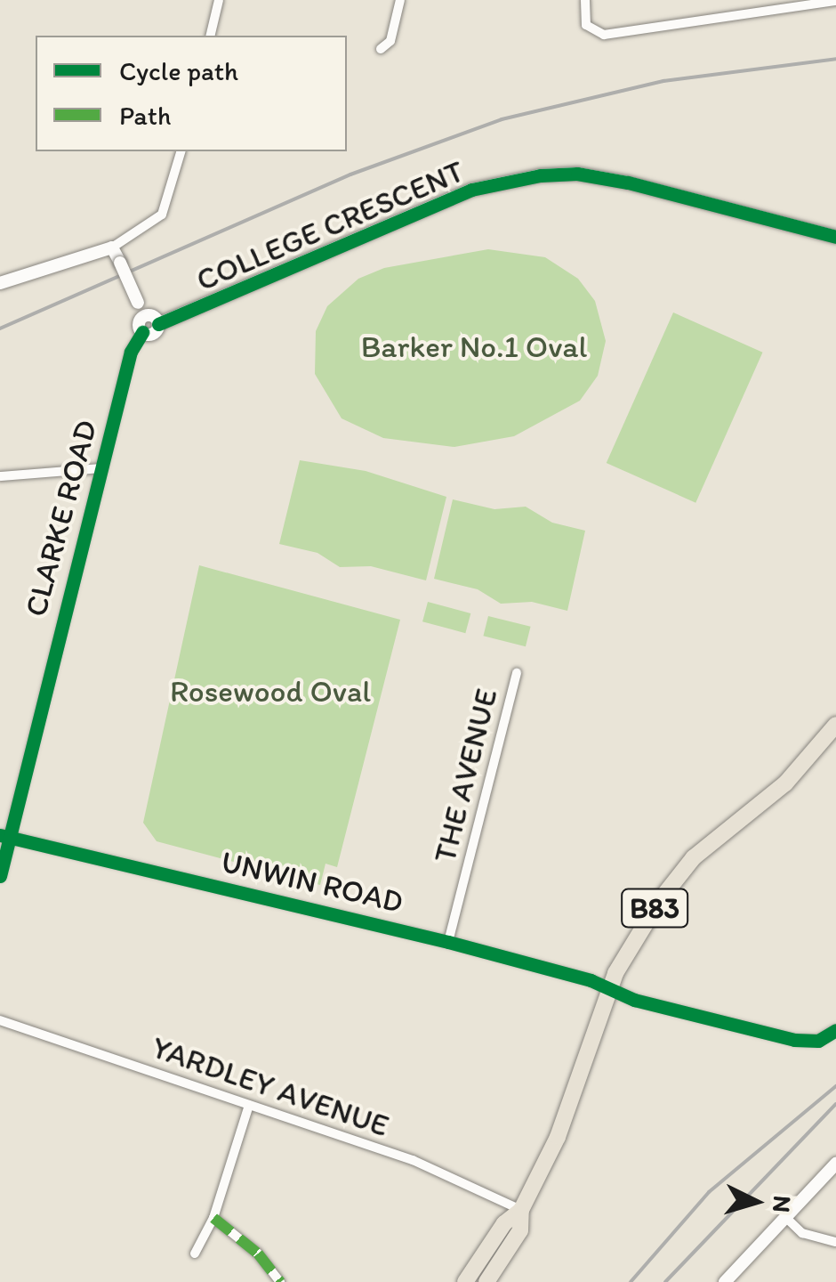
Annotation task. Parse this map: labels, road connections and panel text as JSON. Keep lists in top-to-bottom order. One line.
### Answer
{"streets":{"main road":["B83"],"street":["COLLEGE CRESCENT","CLARKE ROAD","THE AVENUE","UNWIN ROAD","YARDLEY AVENUE"]},"crossings":[["COLLEGE CRESCENT","CLARKE ROAD"],["CLARKE ROAD","UNWIN ROAD"],["THE AVENUE","UNWIN ROAD"],["UNWIN ROAD","B83"],["B83","YARDLEY AVENUE"]],"parks":["Barker No.1 Oval","Rosewood Oval"],"legend":["Cycle path","Path"],"north":"right"}
